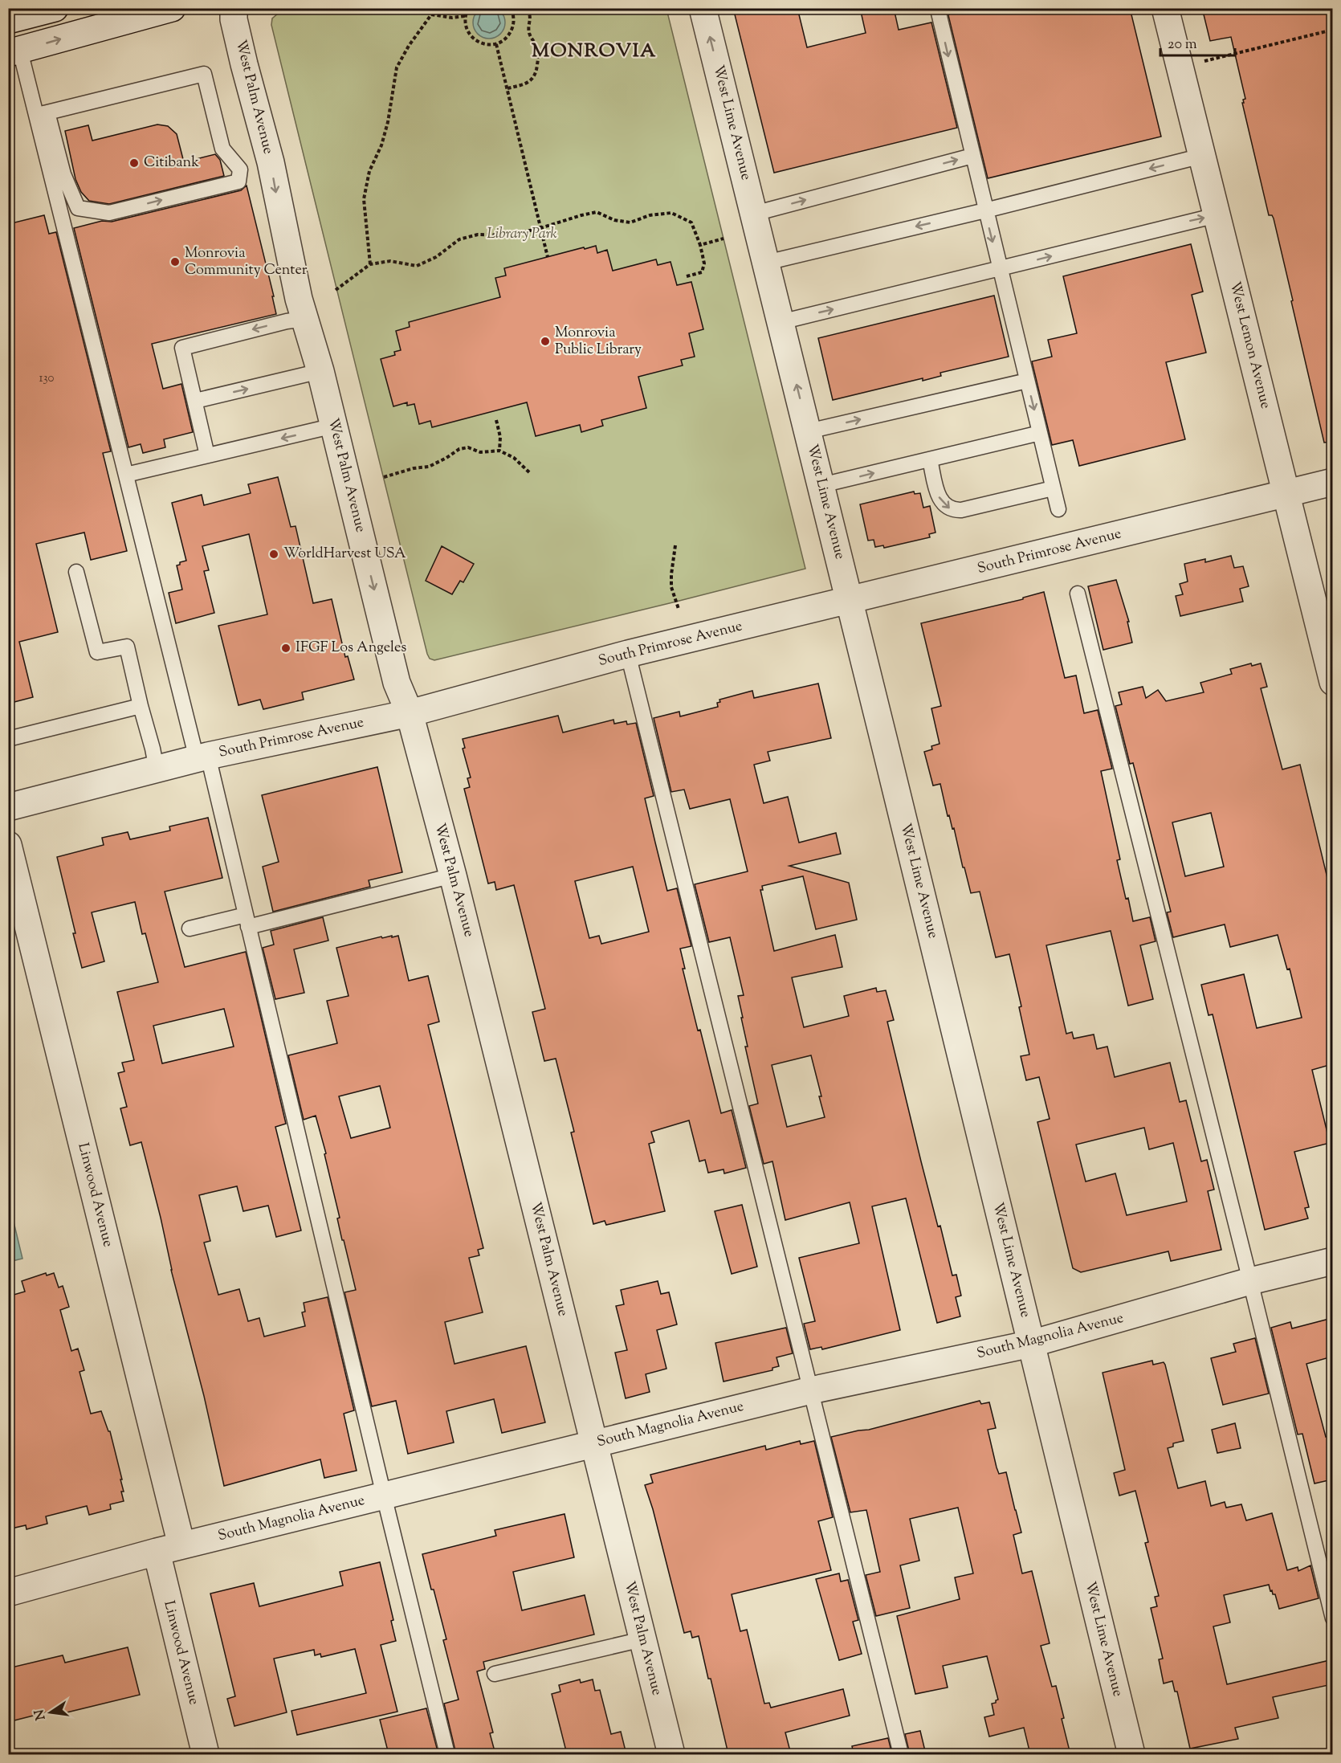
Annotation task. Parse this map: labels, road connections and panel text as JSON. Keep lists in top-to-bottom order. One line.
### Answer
{"streets":{"street":["West Palm Avenue","West Lime Avenue","West Lemon Avenue","South Primrose Avenue","Linwood Avenue","South Magnolia Avenue"]},"crossings":[["West Palm Avenue","South Primrose Avenue"],["West Palm Avenue","South Magnolia Avenue"],["West Lime Avenue","South Primrose Avenue"],["West Lime Avenue","South Magnolia Avenue"],["West Lemon Avenue","South Primrose Avenue"],["Linwood Avenue","South Magnolia Avenue"]],"districts":["MONROVIA"],"parks":["Library Park"],"places":["Citibank","Monrovia Community Center","Monrovia Public Library","WorldHarvest USA","IFGF Los Angeles"],"house_numbers":["130"],"scale_bar":"20 m","north":"left"}
